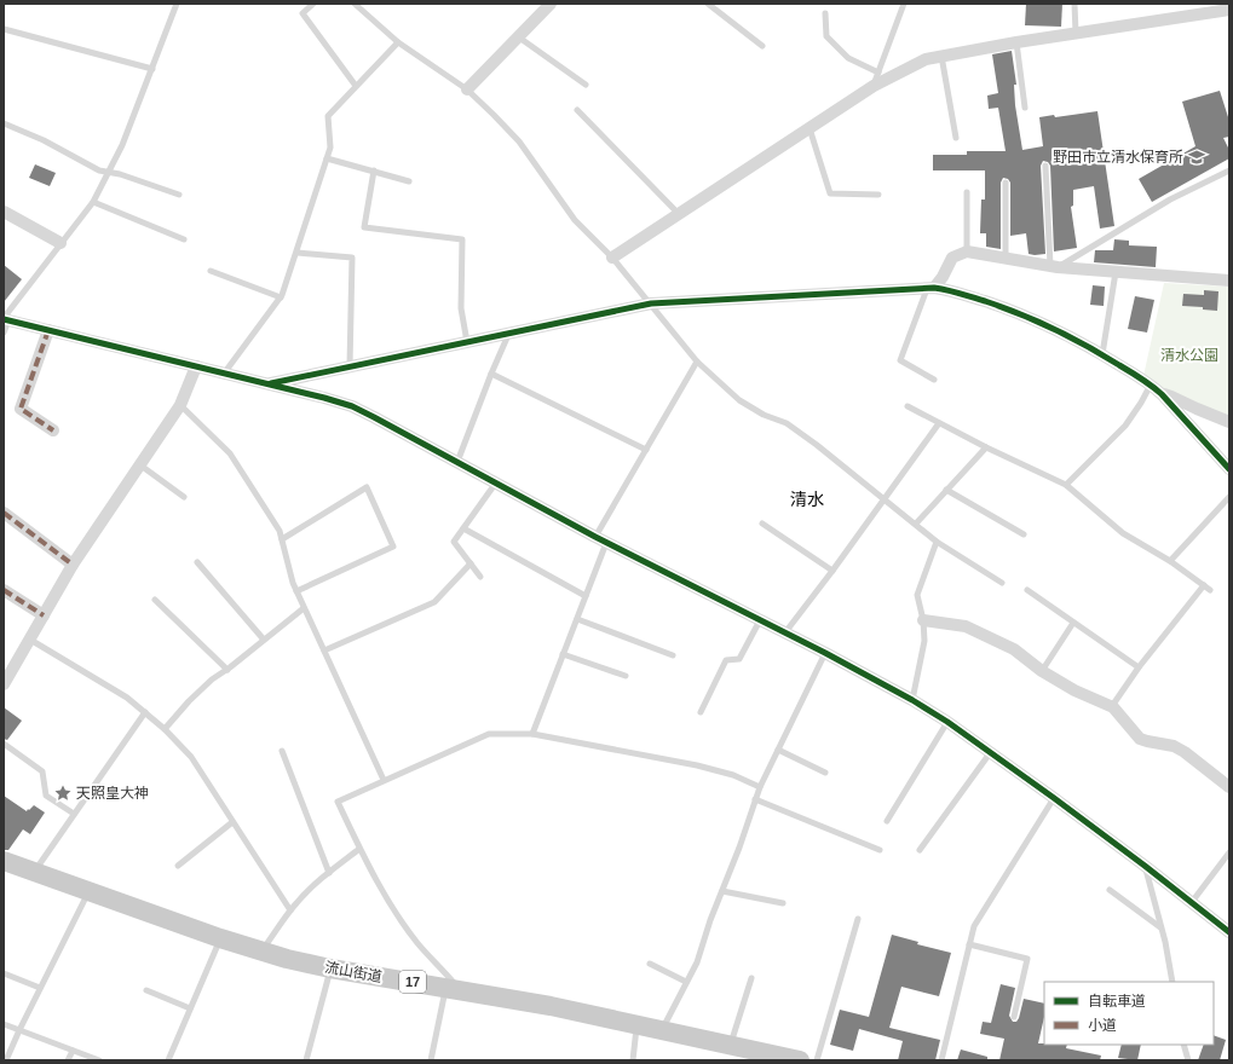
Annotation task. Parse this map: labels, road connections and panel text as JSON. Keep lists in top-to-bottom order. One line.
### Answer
{"streets":{"main road":["流山街道","17"]},"districts":["清水"],"parks":["清水公園"],"places":{"school or university":["野田市立清水保育所"],"place":["天照皇大神"]},"legend":["自転車道","小道"]}
